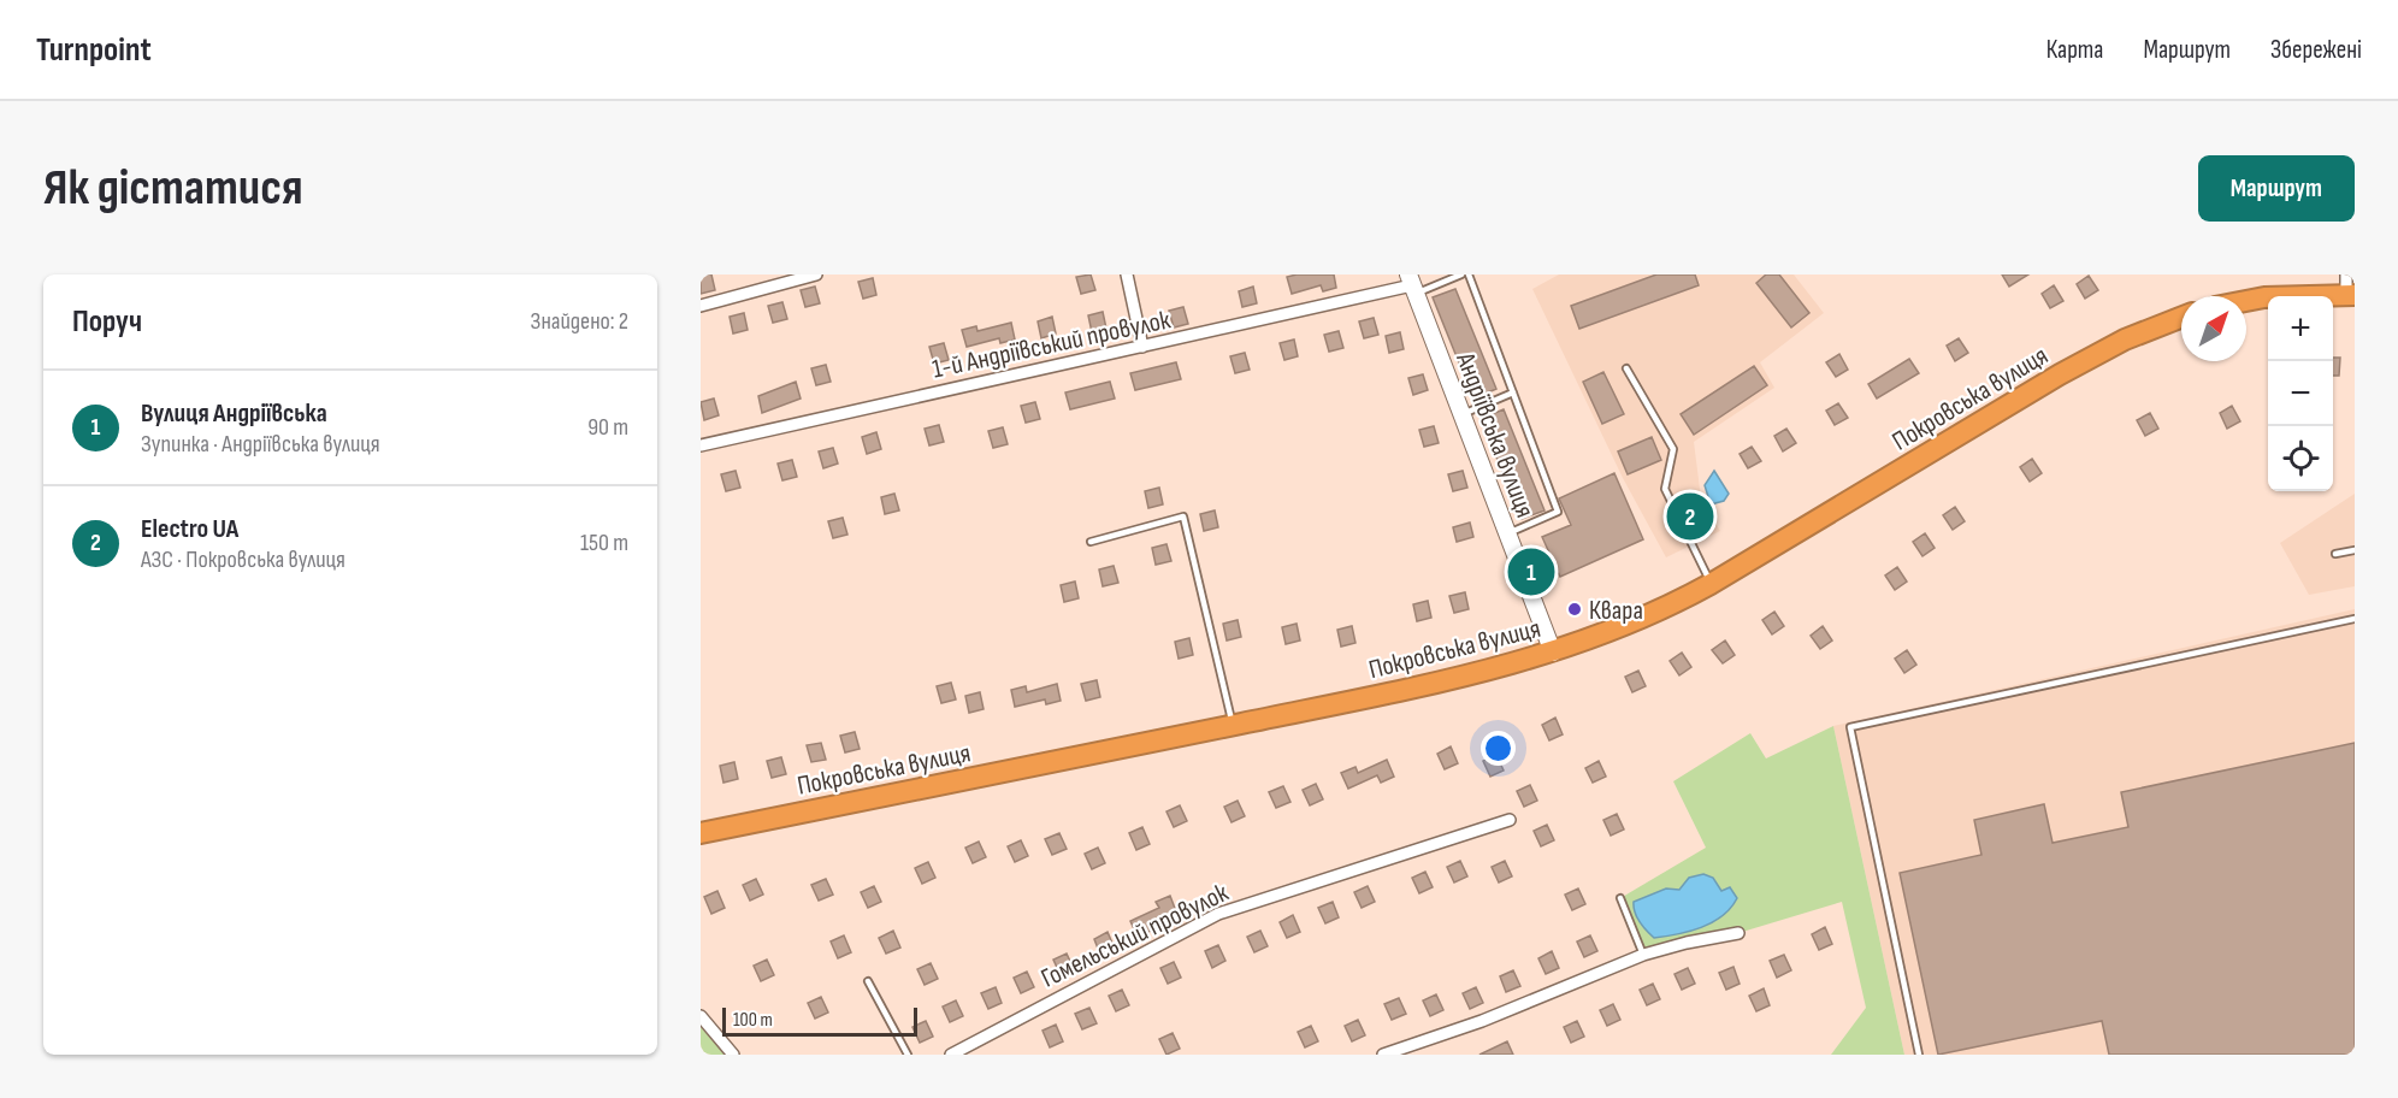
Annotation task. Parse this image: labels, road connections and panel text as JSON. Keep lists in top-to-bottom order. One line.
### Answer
{"streets":{"highway":["Покровська вулиця"],"street":["1-й Андріївський провулок","Андріївська вулиця","Гомельський провулок"]},"crossings":[["1-й Андріївський провулок","Андріївська вулиця"],["Покровська вулиця","Андріївська вулиця"]],"places":["Квара"],"scale_bar":"100 m","north":"top right","page":{"header":"Turnpoint","nav":["Карта","Маршрут","Збережені"],"buttons":"Маршрут","title":"Як дістатися","heading":["Поруч","Знайдено: 2"],"map_buttons":["+","−"],"list":[{"mark":"1","name":"Вулиця Андріївська","note":"Зупинка · Андріївська вулиця","value":"90 m"},{"mark":"2","name":"Electro UA","note":"АЗС · Покровська вулиця","value":"150 m"}],"pins":["2","1"],"scale":"100 m"}}
